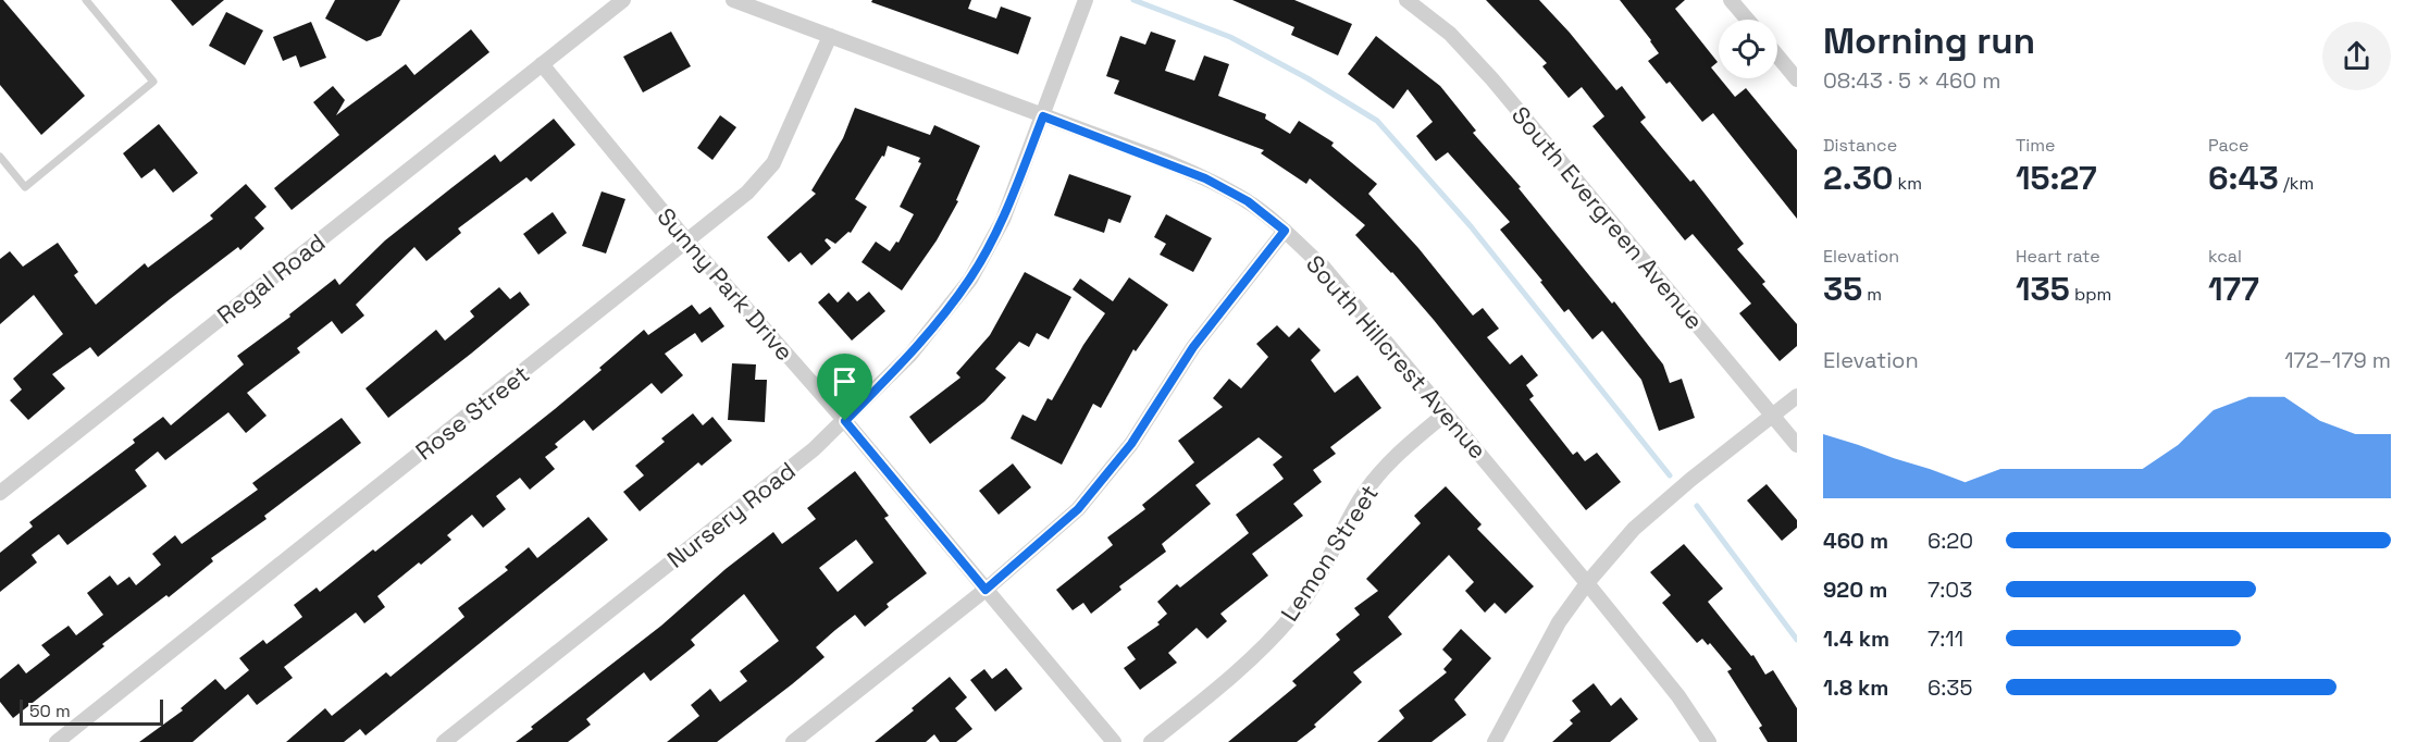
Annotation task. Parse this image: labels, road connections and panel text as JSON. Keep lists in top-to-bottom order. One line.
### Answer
{"streets":{"street":["South Evergreen Avenue","Regal Road","Sunny Park Drive","South Hillcrest Avenue","Rose Street","Nursery Road","Lemon Street"]},"crossings":[["Regal Road","Sunny Park Drive"],["Sunny Park Drive","Rose Street"],["Sunny Park Drive","Nursery Road"],["South Hillcrest Avenue","Rose Street"],["South Hillcrest Avenue","Nursery Road"],["South Hillcrest Avenue","Lemon Street"]],"scale_bar":"50 m","page":{"heading":["Morning run","08:43 · 5 × 460 m"],"stats":[["Distance","2.30 km"],["Time","15:27"],["Pace","6:43 /km"],["Elevation","35 m"],["Heart rate","135 bpm"],["kcal","177"]],"chart":["Elevation","172–179 m"],"list":[{"name":"460 m","note":"6:20"},{"name":"920 m","note":"7:03"},{"name":"1.4 km","note":"7:11"},{"name":"1.8 km","note":"6:35"}],"scale":"50 m"}}
